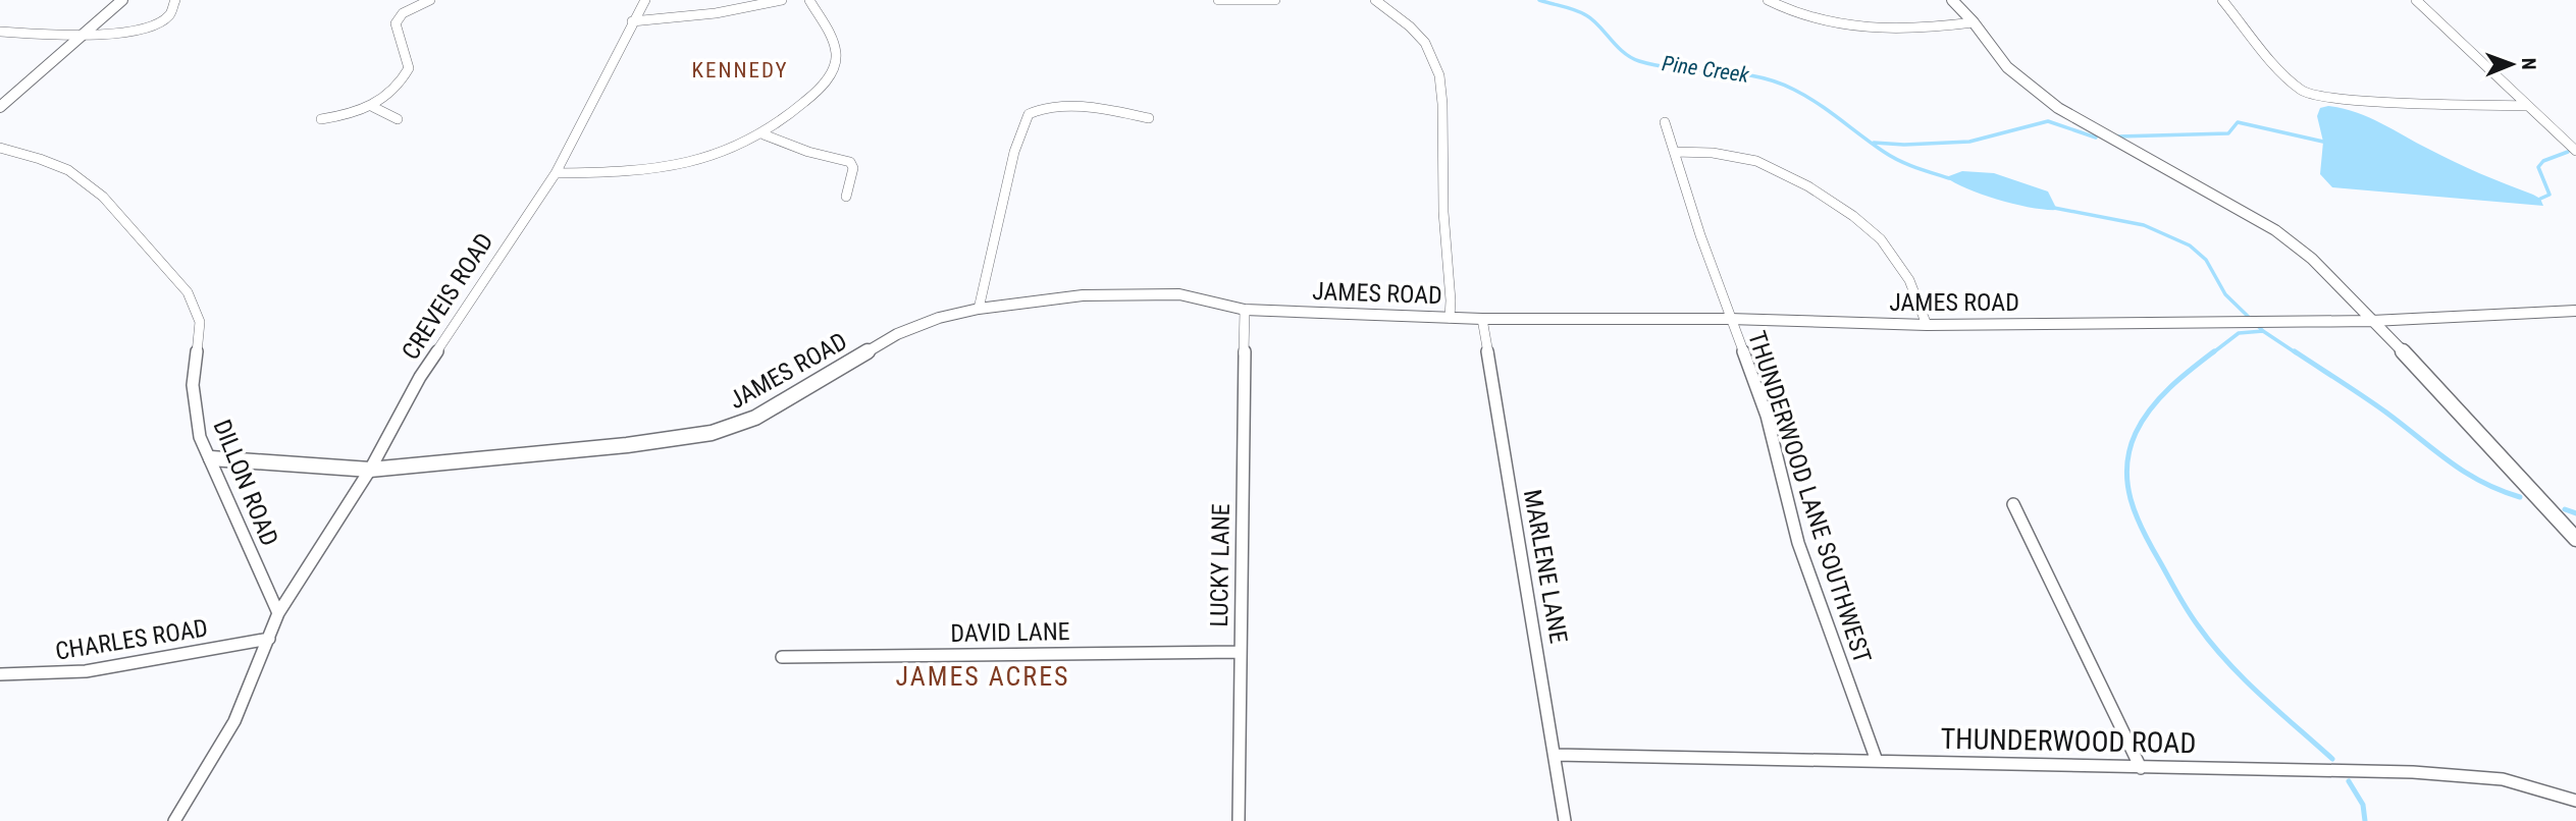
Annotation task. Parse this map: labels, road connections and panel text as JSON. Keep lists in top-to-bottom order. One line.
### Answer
{"streets":{"street":["JAMES ROAD","CREVEIS ROAD","DILLON ROAD","THUNDERWOOD LANE SOUTHWEST","LUCKY LANE","MARLENE LANE","DAVID LANE","CHARLES ROAD","THUNDERWOOD ROAD"]},"crossings":[["JAMES ROAD","CREVEIS ROAD"],["JAMES ROAD","DILLON ROAD"],["JAMES ROAD","THUNDERWOOD LANE SOUTHWEST"],["JAMES ROAD","LUCKY LANE"],["JAMES ROAD","MARLENE LANE"],["CREVEIS ROAD","DILLON ROAD"],["THUNDERWOOD LANE SOUTHWEST","THUNDERWOOD ROAD"],["LUCKY LANE","DAVID LANE"],["MARLENE LANE","THUNDERWOOD ROAD"]],"districts":["KENNEDY","JAMES ACRES"],"water":["Pine Creek"],"north":"right"}
